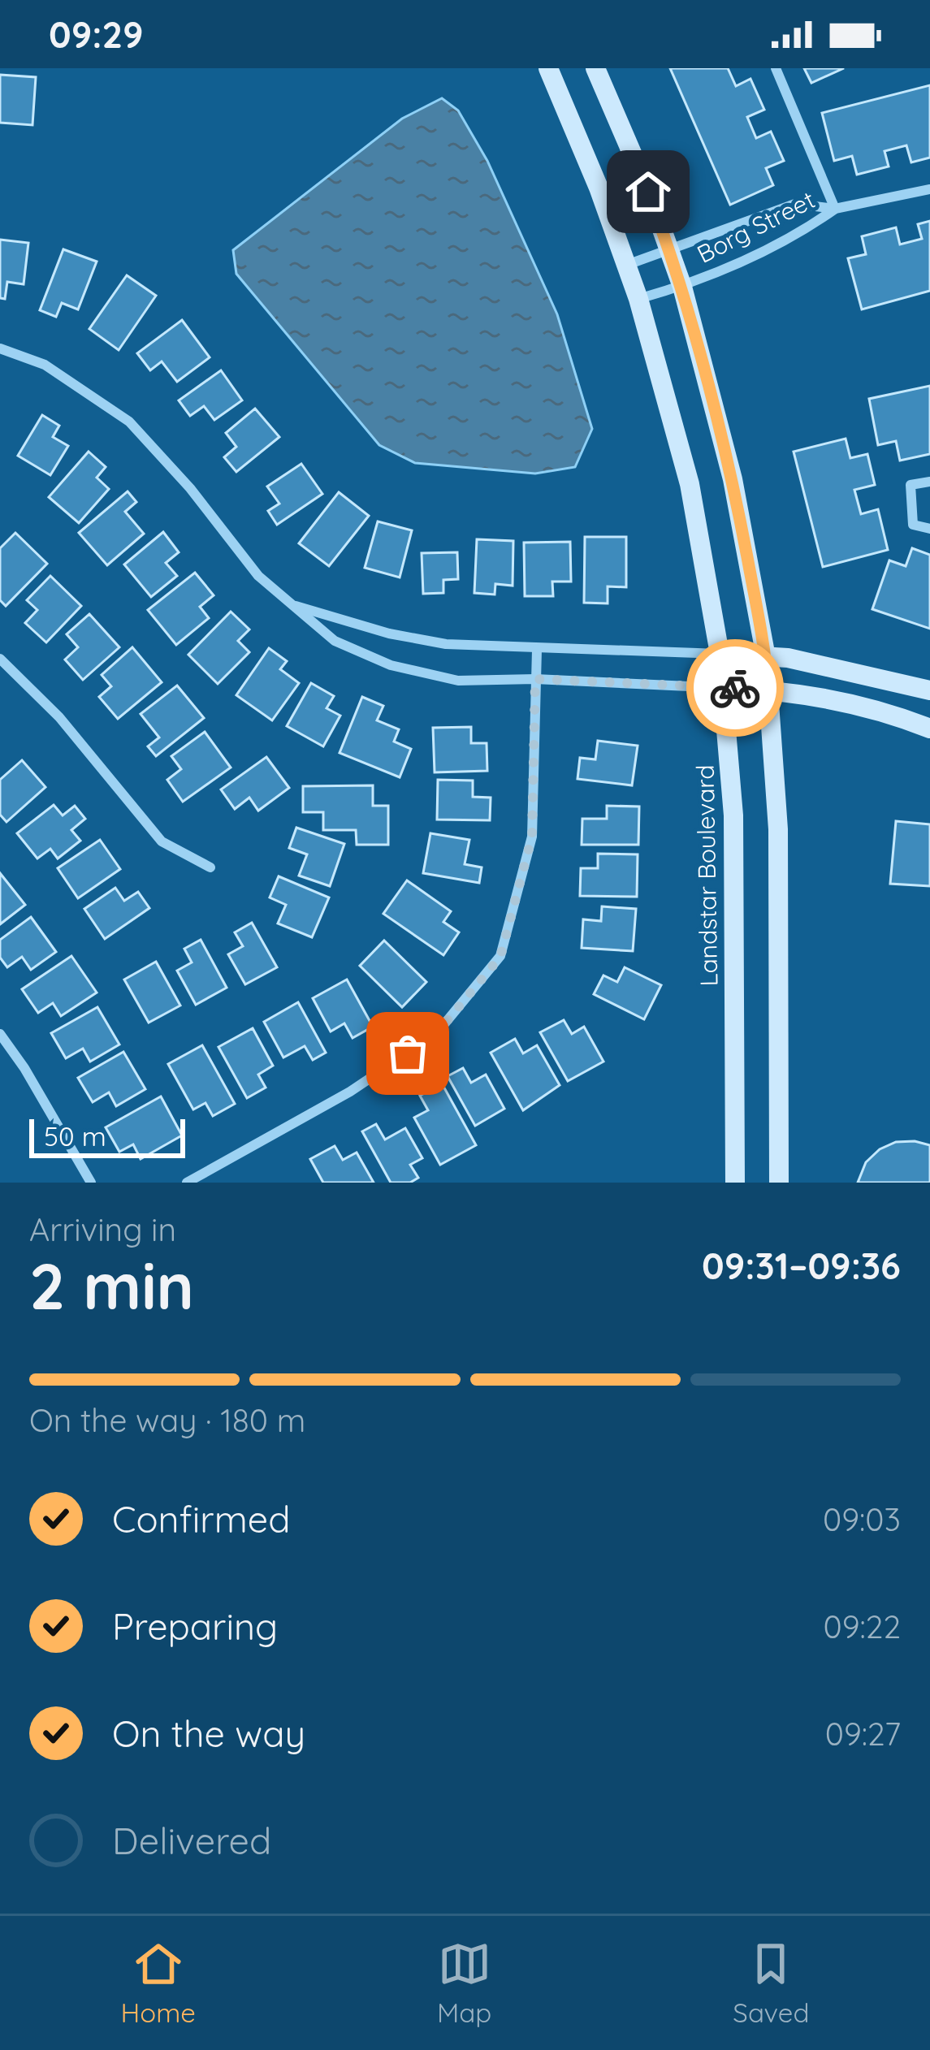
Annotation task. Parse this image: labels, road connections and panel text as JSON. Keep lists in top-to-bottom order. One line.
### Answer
{"streets":{"street":["Borg Street","Landstar Boulevard"]},"crossings":[["Borg Street","Landstar Boulevard"]],"scale_bar":"50 m","page":{"status":"09:29","scale":"50 m","heading":["2 min","Arriving in","09:31–09:36"],"bar":"On the way · 180 m","list":[["Confirmed","09:03"],["Preparing","09:22"],["On the way","09:27"],"Delivered"],"tabs":["Home","Map","Saved"]}}
